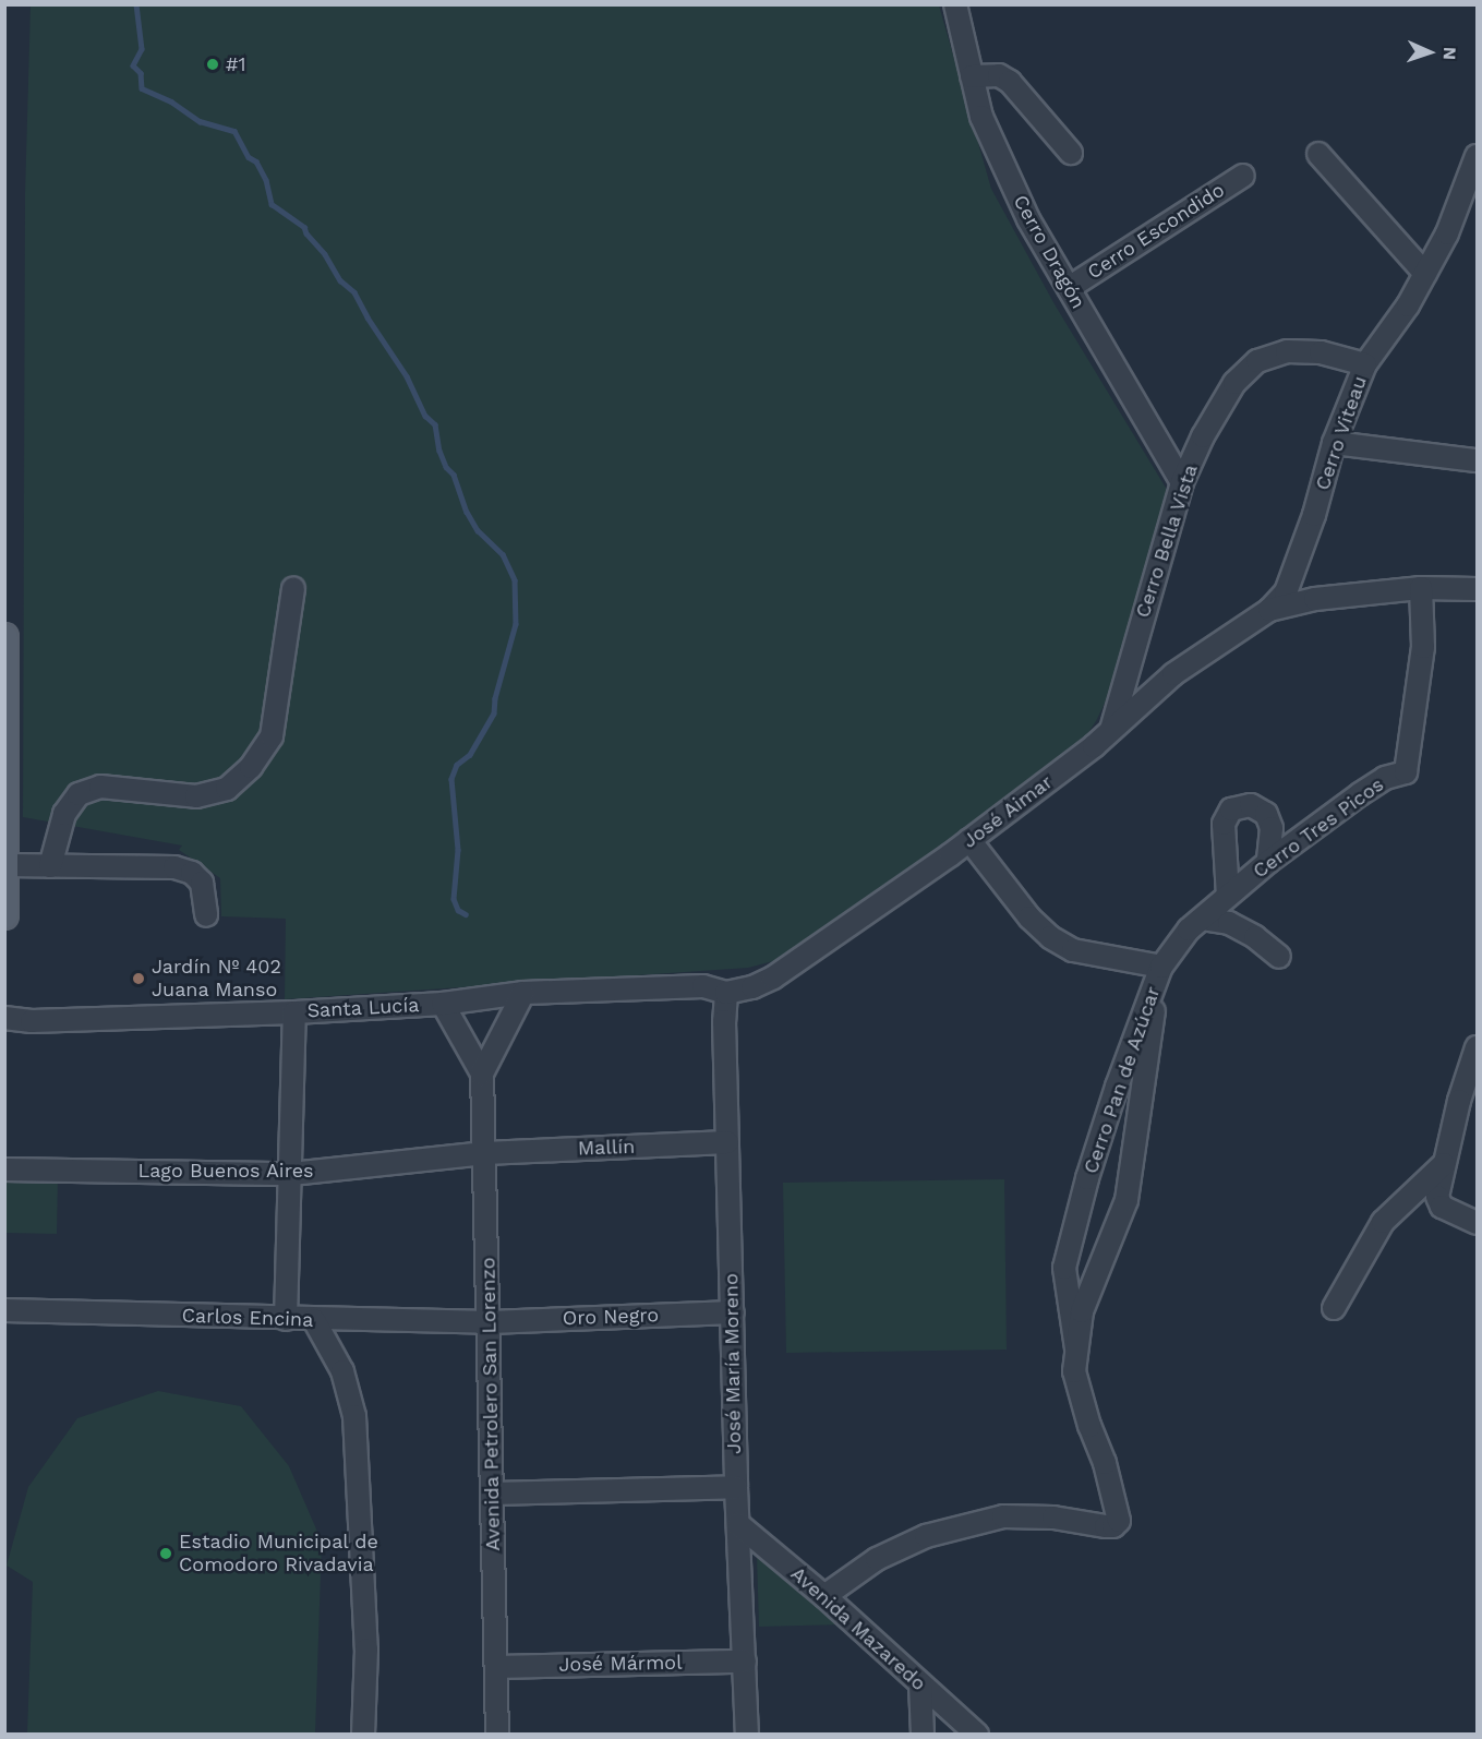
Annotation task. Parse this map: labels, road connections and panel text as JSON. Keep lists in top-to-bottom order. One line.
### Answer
{"streets":{"street":["Cerro Escondido","Cerro Dragón","Cerro Viteau","Cerro Bella Vista","José Aimar","Cerro Tres Picos","Santa Lucía","Cerro Pan de Azúcar","Mallín","Lago Buenos Aires","Oro Negro","Carlos Encina","José María Moreno","Avenida Petrolero San Lorenzo","Avenida Mazaredo","José Mármol"]},"crossings":[["Cerro Escondido","Cerro Dragón"],["Cerro Dragón","Cerro Bella Vista"],["Cerro Viteau","Cerro Bella Vista"],["Cerro Viteau","José Aimar"],["Cerro Bella Vista","José Aimar"],["José Aimar","Cerro Tres Picos"],["José Aimar","Santa Lucía"],["José Aimar","José María Moreno"],["José Aimar","Avenida Petrolero San Lorenzo"],["Cerro Tres Picos","Cerro Pan de Azúcar"],["Santa Lucía","Avenida Petrolero San Lorenzo"],["Cerro Pan de Azúcar","Avenida Mazaredo"],["Mallín","Lago Buenos Aires"],["Mallín","José María Moreno"],["Mallín","Avenida Petrolero San Lorenzo"],["Lago Buenos Aires","Avenida Petrolero San Lorenzo"],["Oro Negro","Carlos Encina"],["Oro Negro","José María Moreno"],["Oro Negro","Avenida Petrolero San Lorenzo"],["Carlos Encina","Avenida Petrolero San Lorenzo"],["José María Moreno","Avenida Mazaredo"],["José María Moreno","José Mármol"],["Avenida Petrolero San Lorenzo","José Mármol"]],"places":["#1","Jardín Nº 402 Juana Manso","Estadio Municipal de Comodoro Rivadavia"],"north":"right"}
